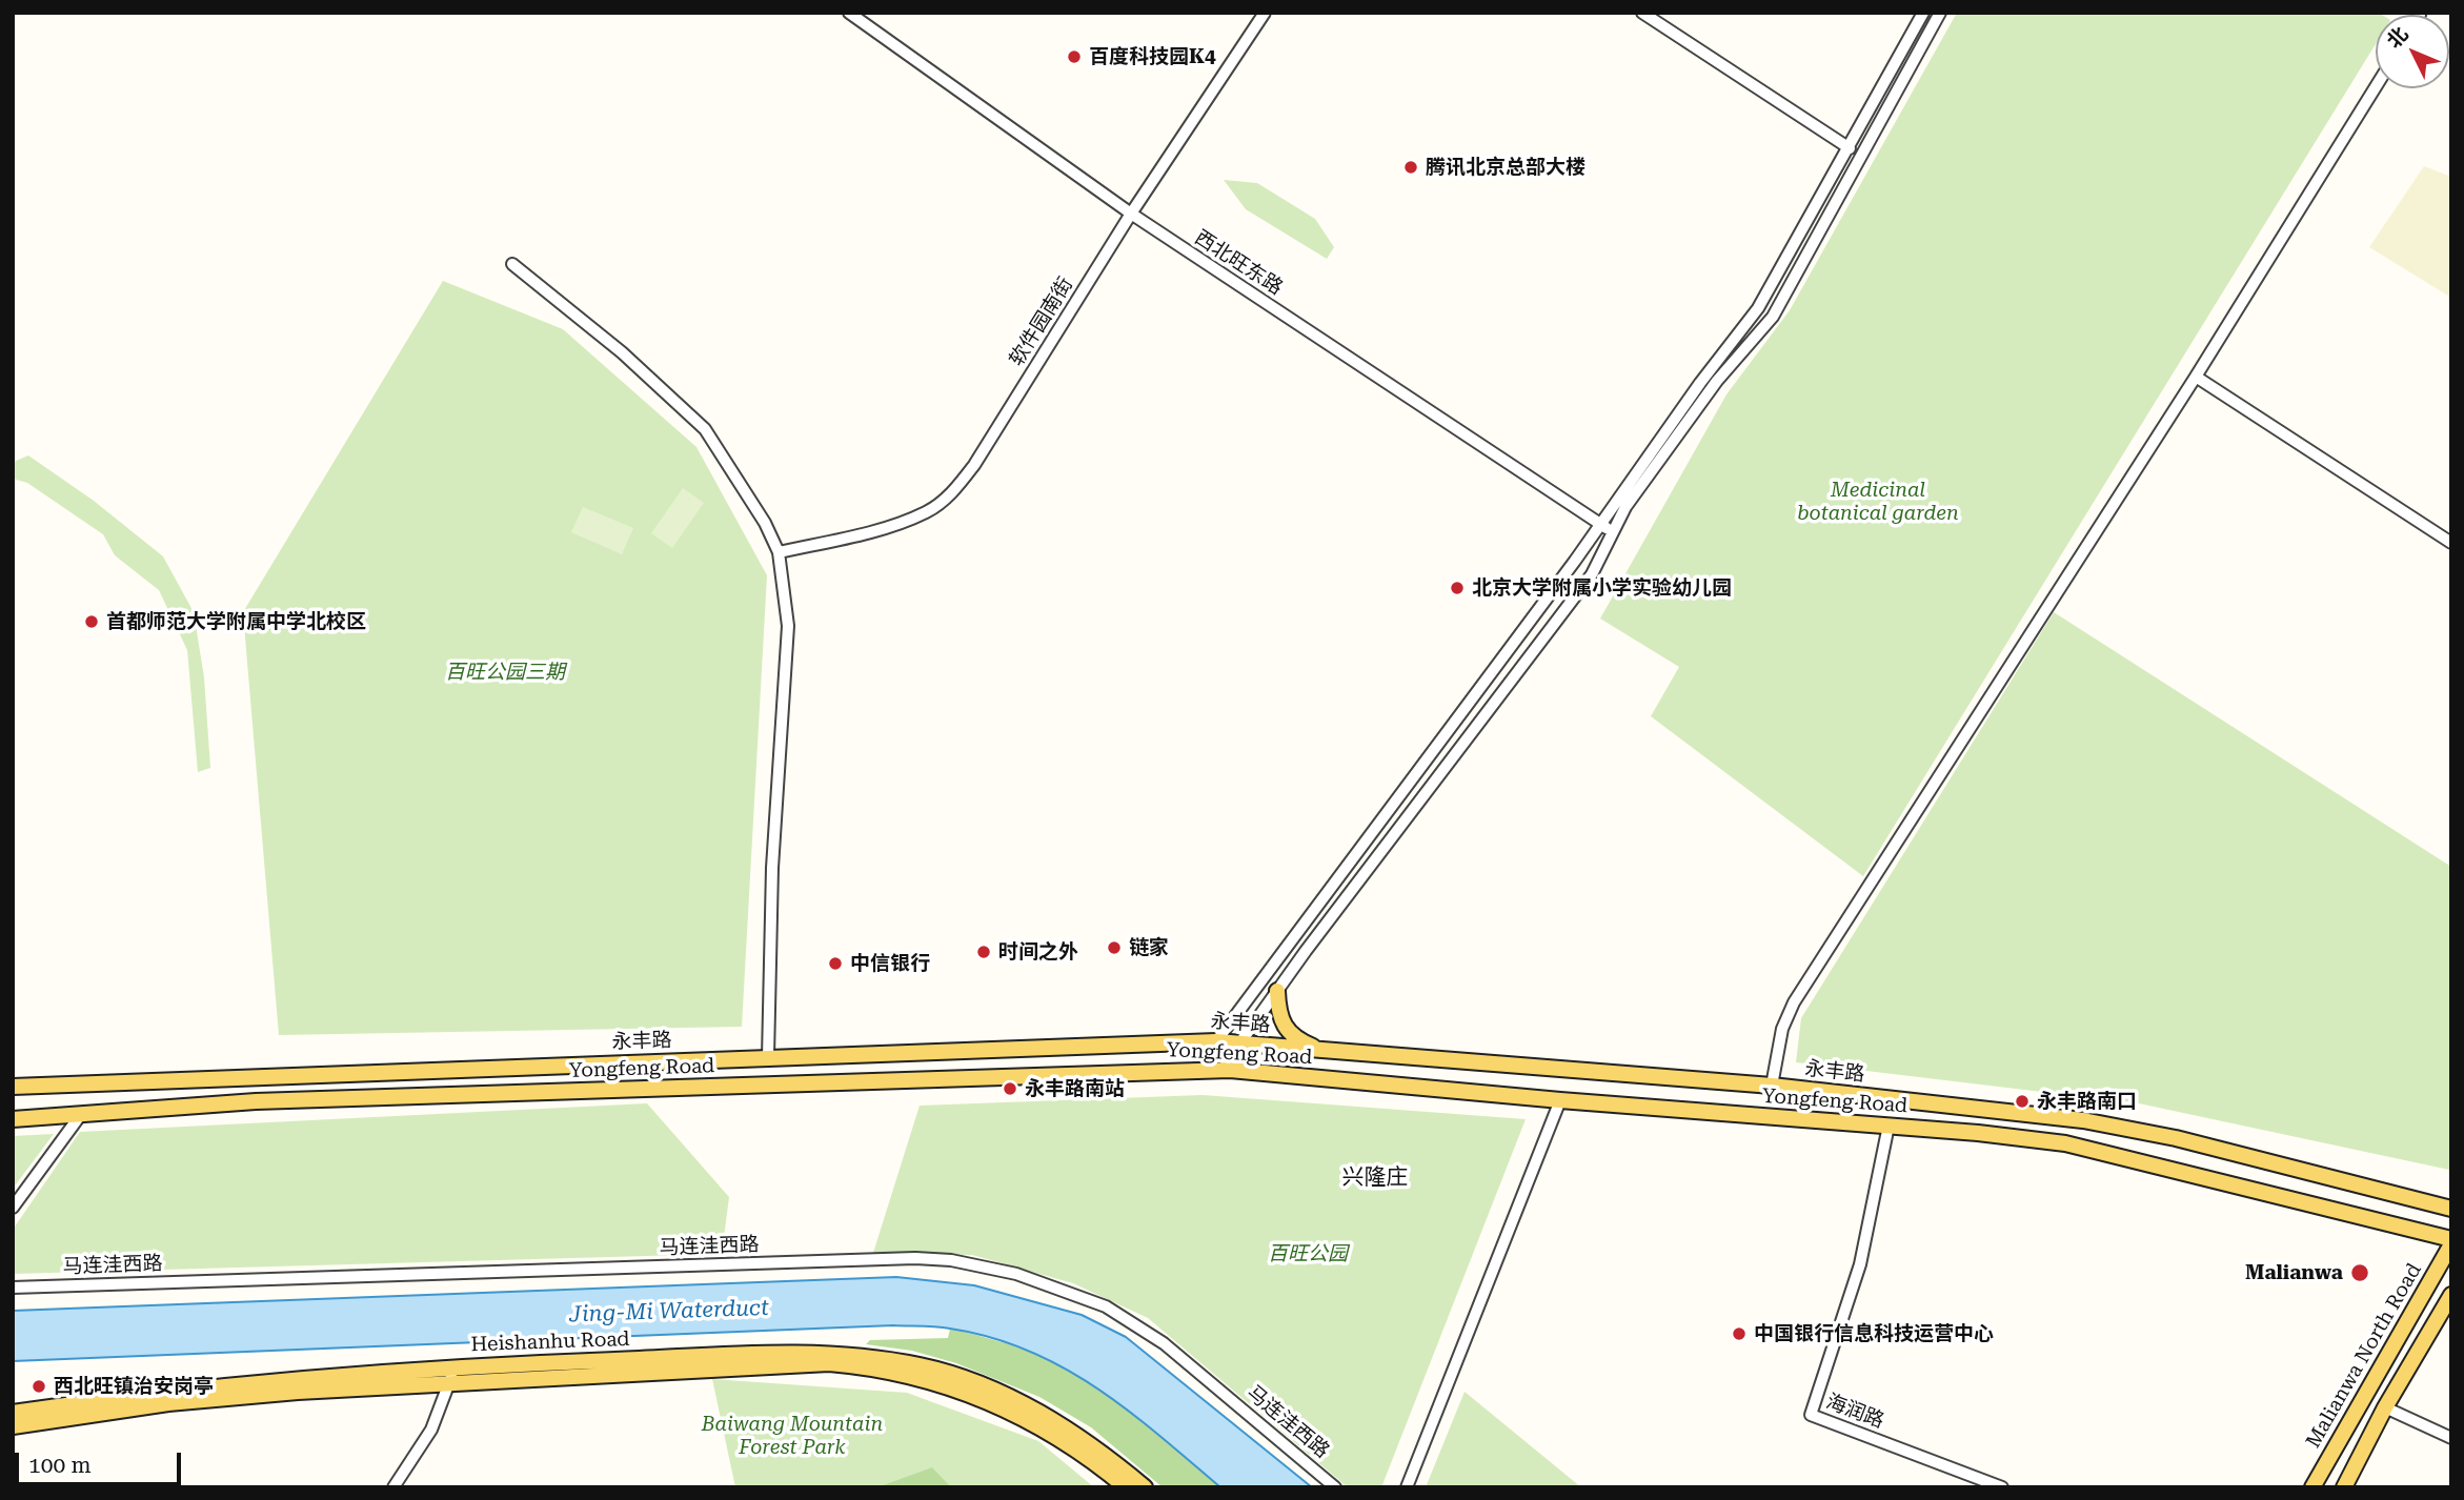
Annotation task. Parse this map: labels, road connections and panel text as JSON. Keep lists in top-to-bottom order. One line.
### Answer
{"streets":{"main road":["永丰路","Yongfeng Road","Heishanhu Road","Malianwa North Road"],"street":["西北旺东路","软件园南街","马连洼西路","海润路"]},"crossings":[["西北旺东路","软件园南街"],["Yongfeng Road","Malianwa North Road"],["Yongfeng Road","海润路"]],"districts":["兴隆庄"],"water":["Jing-Mi Waterduct"],"parks":["Medicinal botanical garden","百旺公园三期","百旺公园","Baiwang Mountain Forest Park"],"places":["百度科技园K4","腾讯北京总部大楼","北京大学附属小学实验幼儿园","首都师范大学附属中学北校区","链家","时间之外","中信银行","永丰路南站","永丰路南口","Malianwa","中国银行信息科技运营中心","西北旺镇治安岗亭"],"scale_bar":"100 m","north":"top left"}
